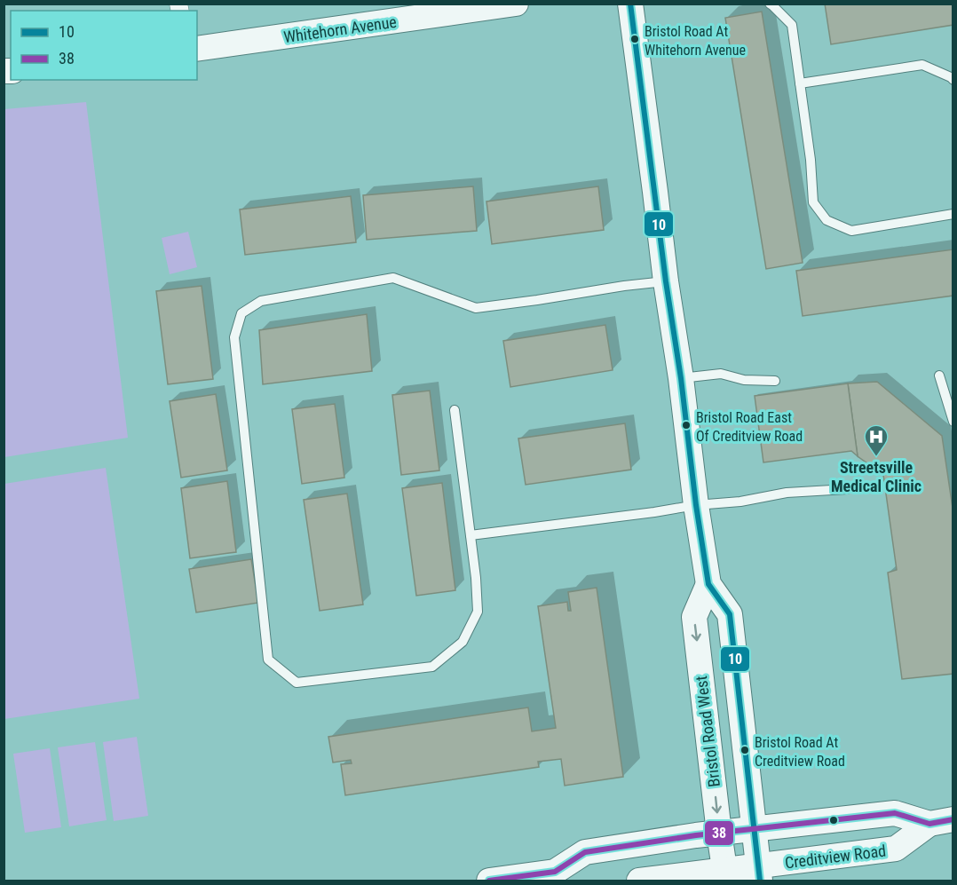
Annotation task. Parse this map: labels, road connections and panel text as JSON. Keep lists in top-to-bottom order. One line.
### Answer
{"streets":{"street":["Whitehorn Avenue","Bristol Road West","Creditview Road"]},"crossings":[["Bristol Road West","Creditview Road"]],"places":{"other":["Bristol Road At Whitehorn Avenue","Bristol Road East Of Creditview Road","Bristol Road At Creditview Road"],"hospital":["Streetsville Medical Clinic"]},"lines":["transit line 10","transit line 38"],"legend":["10","38"]}
